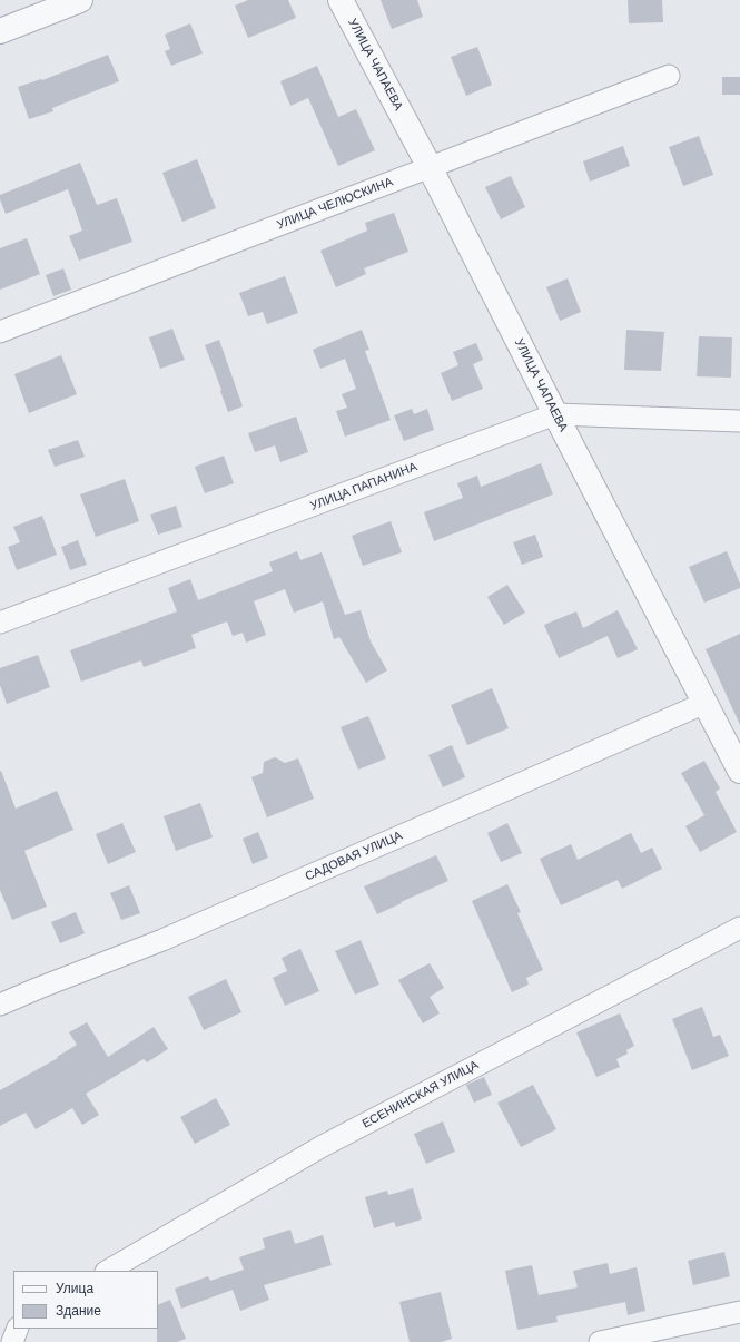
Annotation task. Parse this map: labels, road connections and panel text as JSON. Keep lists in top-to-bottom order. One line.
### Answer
{"streets":{"street":["УЛИЦА ЧАПАЕВА","УЛИЦА ЧЕЛЮСКИНА","УЛИЦА ПАПАНИНА","САДОВАЯ УЛИЦА","ЕСЕНИНСКАЯ УЛИЦА"]},"crossings":[["УЛИЦА ЧАПАЕВА","УЛИЦА ЧЕЛЮСКИНА"],["УЛИЦА ЧАПАЕВА","УЛИЦА ПАПАНИНА"],["УЛИЦА ЧАПАЕВА","САДОВАЯ УЛИЦА"]],"legend":["Улица","Здание"]}
